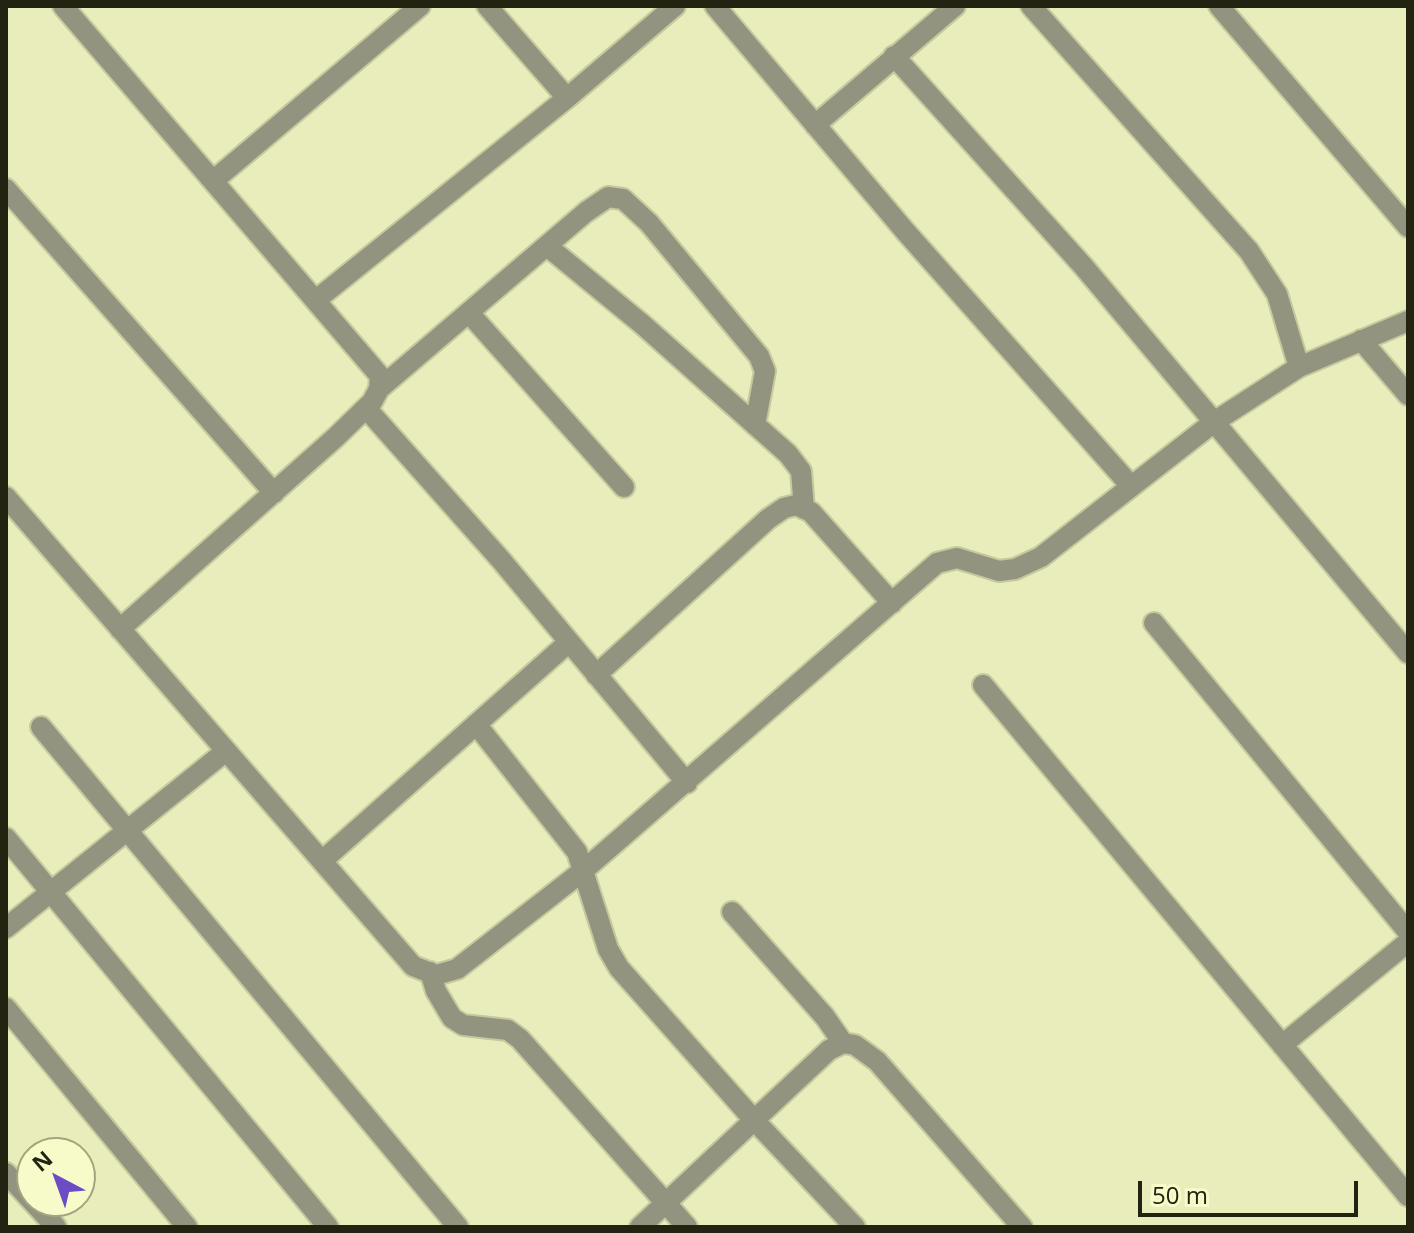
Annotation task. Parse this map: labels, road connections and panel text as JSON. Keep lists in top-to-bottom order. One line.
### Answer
{"scale_bar":"50 m","north":"top left"}
